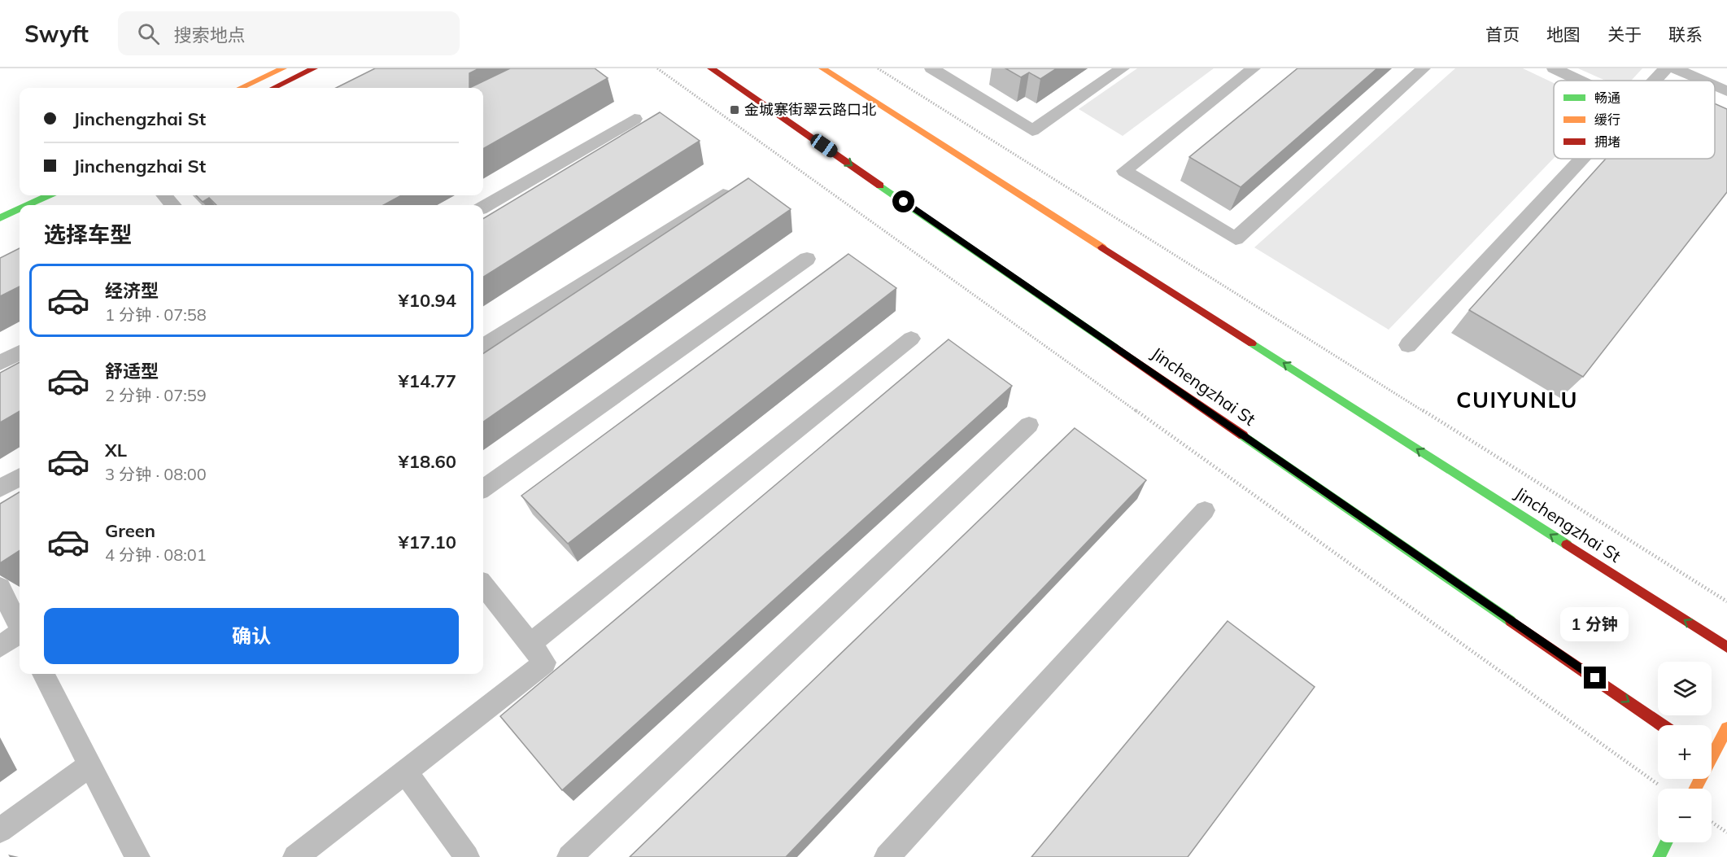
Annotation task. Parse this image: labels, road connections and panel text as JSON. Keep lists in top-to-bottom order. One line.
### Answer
{"streets":{"main road":["Jinchengzhai St"]},"districts":["CUIYUNLU"],"places":{"transit":["金城寨街翠云路口北"]},"legend":["畅通","缓行","拥堵"],"page":{"header":"Swyft","search":"搜索地点","nav":["首页","地图","关于","联系"],"banner":["Jinchengzhai St","Jinchengzhai St"],"heading":"选择车型","list":[{"name":"经济型","note":"1 分钟 · 07:58","value":"¥10.94"},{"name":"舒适型","note":"2 分钟 · 07:59","value":"¥14.77"},{"name":"XL","note":"3 分钟 · 08:00","value":"¥18.60"},{"name":"Green","note":"4 分钟 · 08:01","value":"¥17.10"}],"buttons":"确认","bubble":"1 分钟","map_buttons":["+","−"]}}
